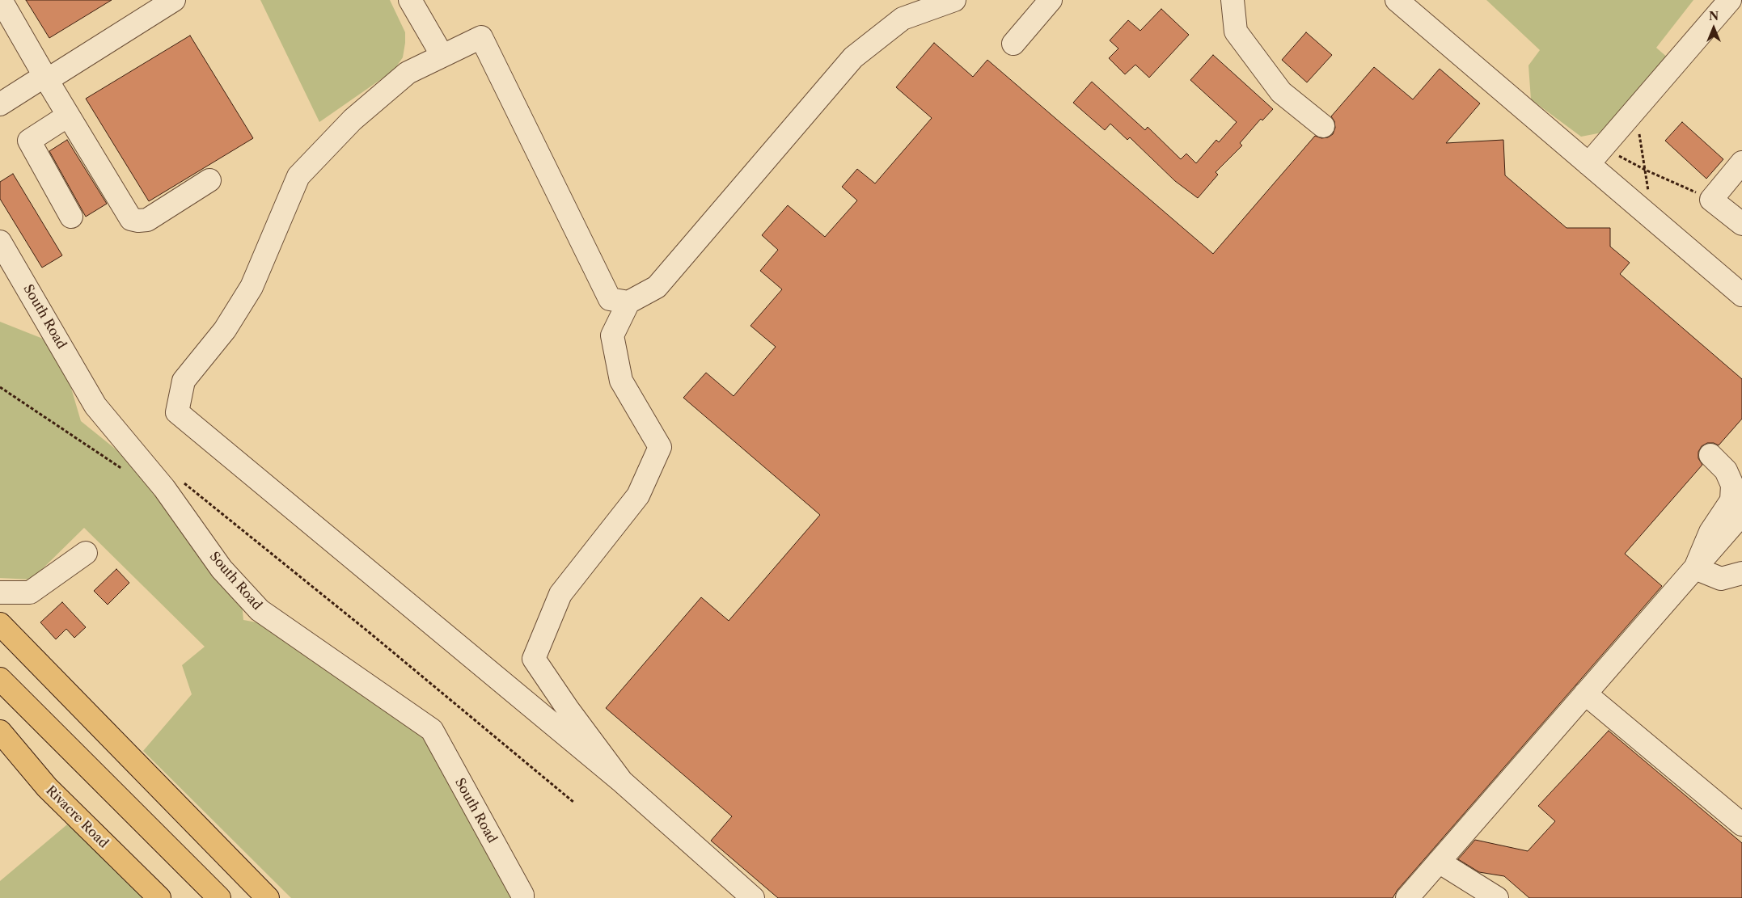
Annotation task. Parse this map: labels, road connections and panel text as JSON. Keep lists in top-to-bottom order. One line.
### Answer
{"streets":{"main road":["Rivacre Road"],"street":["South Road"]},"north":"top"}
